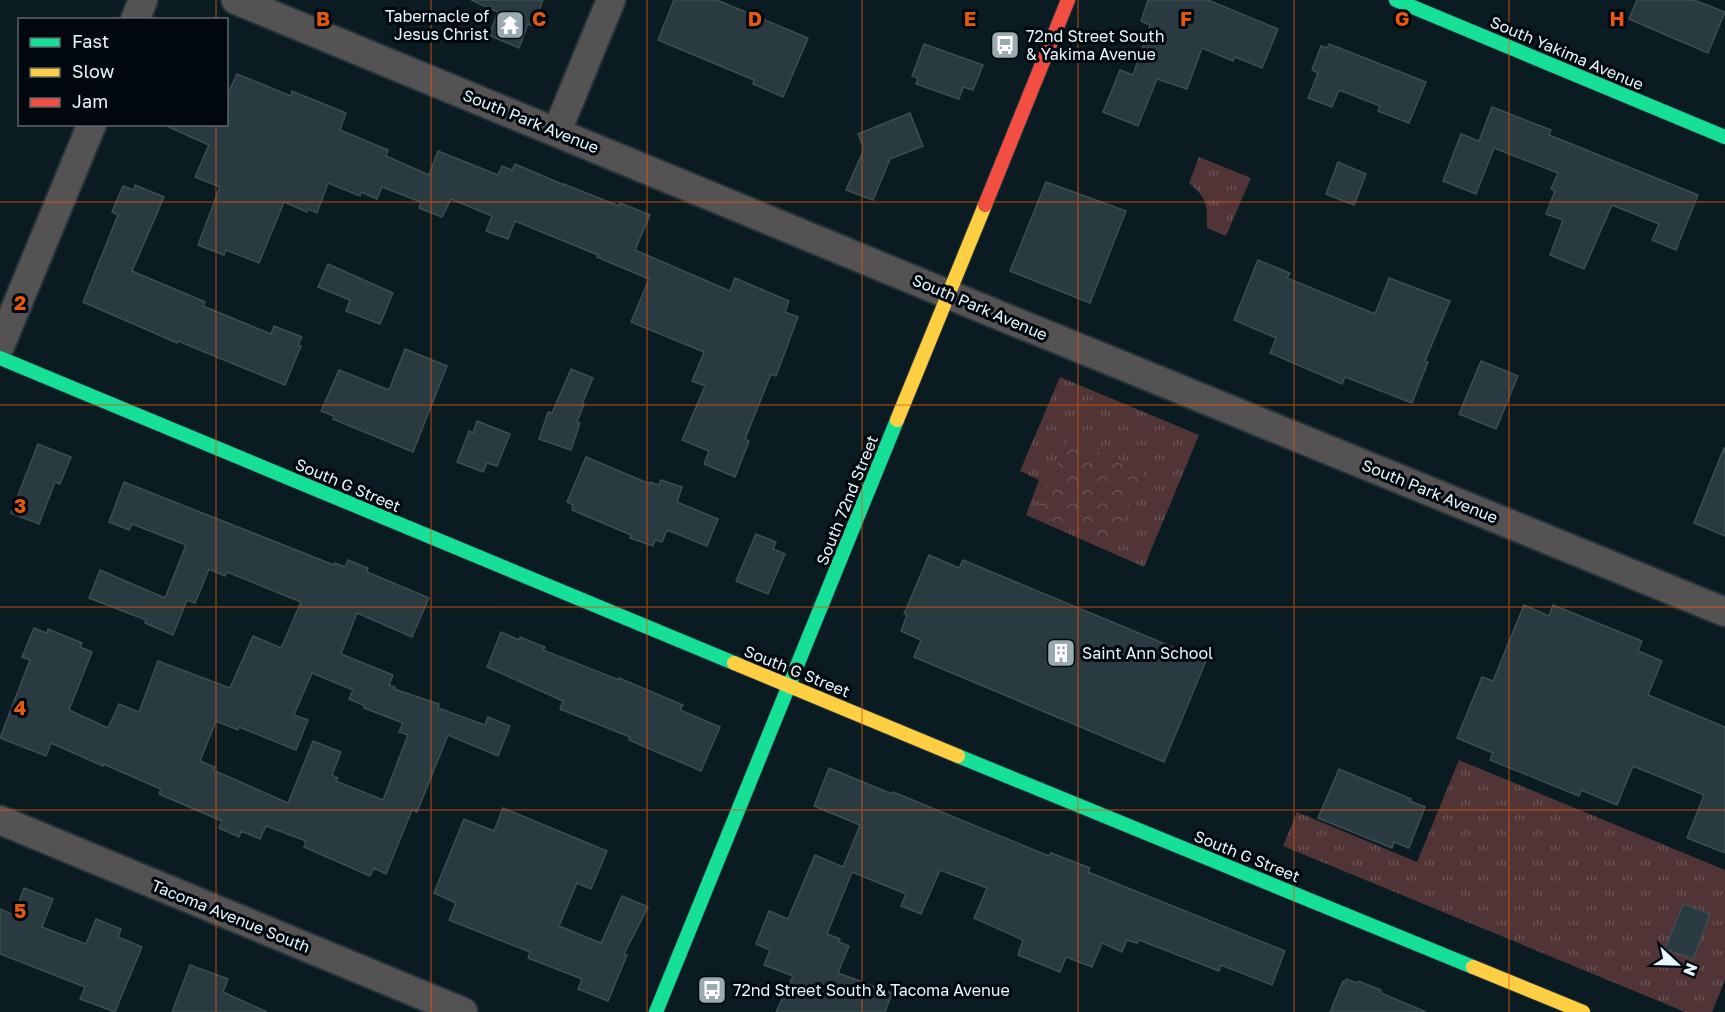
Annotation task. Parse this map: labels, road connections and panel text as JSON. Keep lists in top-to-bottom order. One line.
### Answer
{"streets":{"street":["South Yakima Avenue","South Park Avenue","South G Street","South 72nd Street","Tacoma Avenue South"]},"crossings":[["South Park Avenue","South 72nd Street"],["South G Street","South 72nd Street"]],"places":{"temple":["Tabernacle of Jesus Christ"],"bus stop":["72nd Street South & Yakima Avenue","72nd Street South & Tacoma Avenue"],"building":["Saint Ann School"]},"legend":["Fast","Slow","Jam"],"north":"right","grid":{"columns":["B","C","D","E","F","G","H"],"rows":["2","3","4","5"]}}
